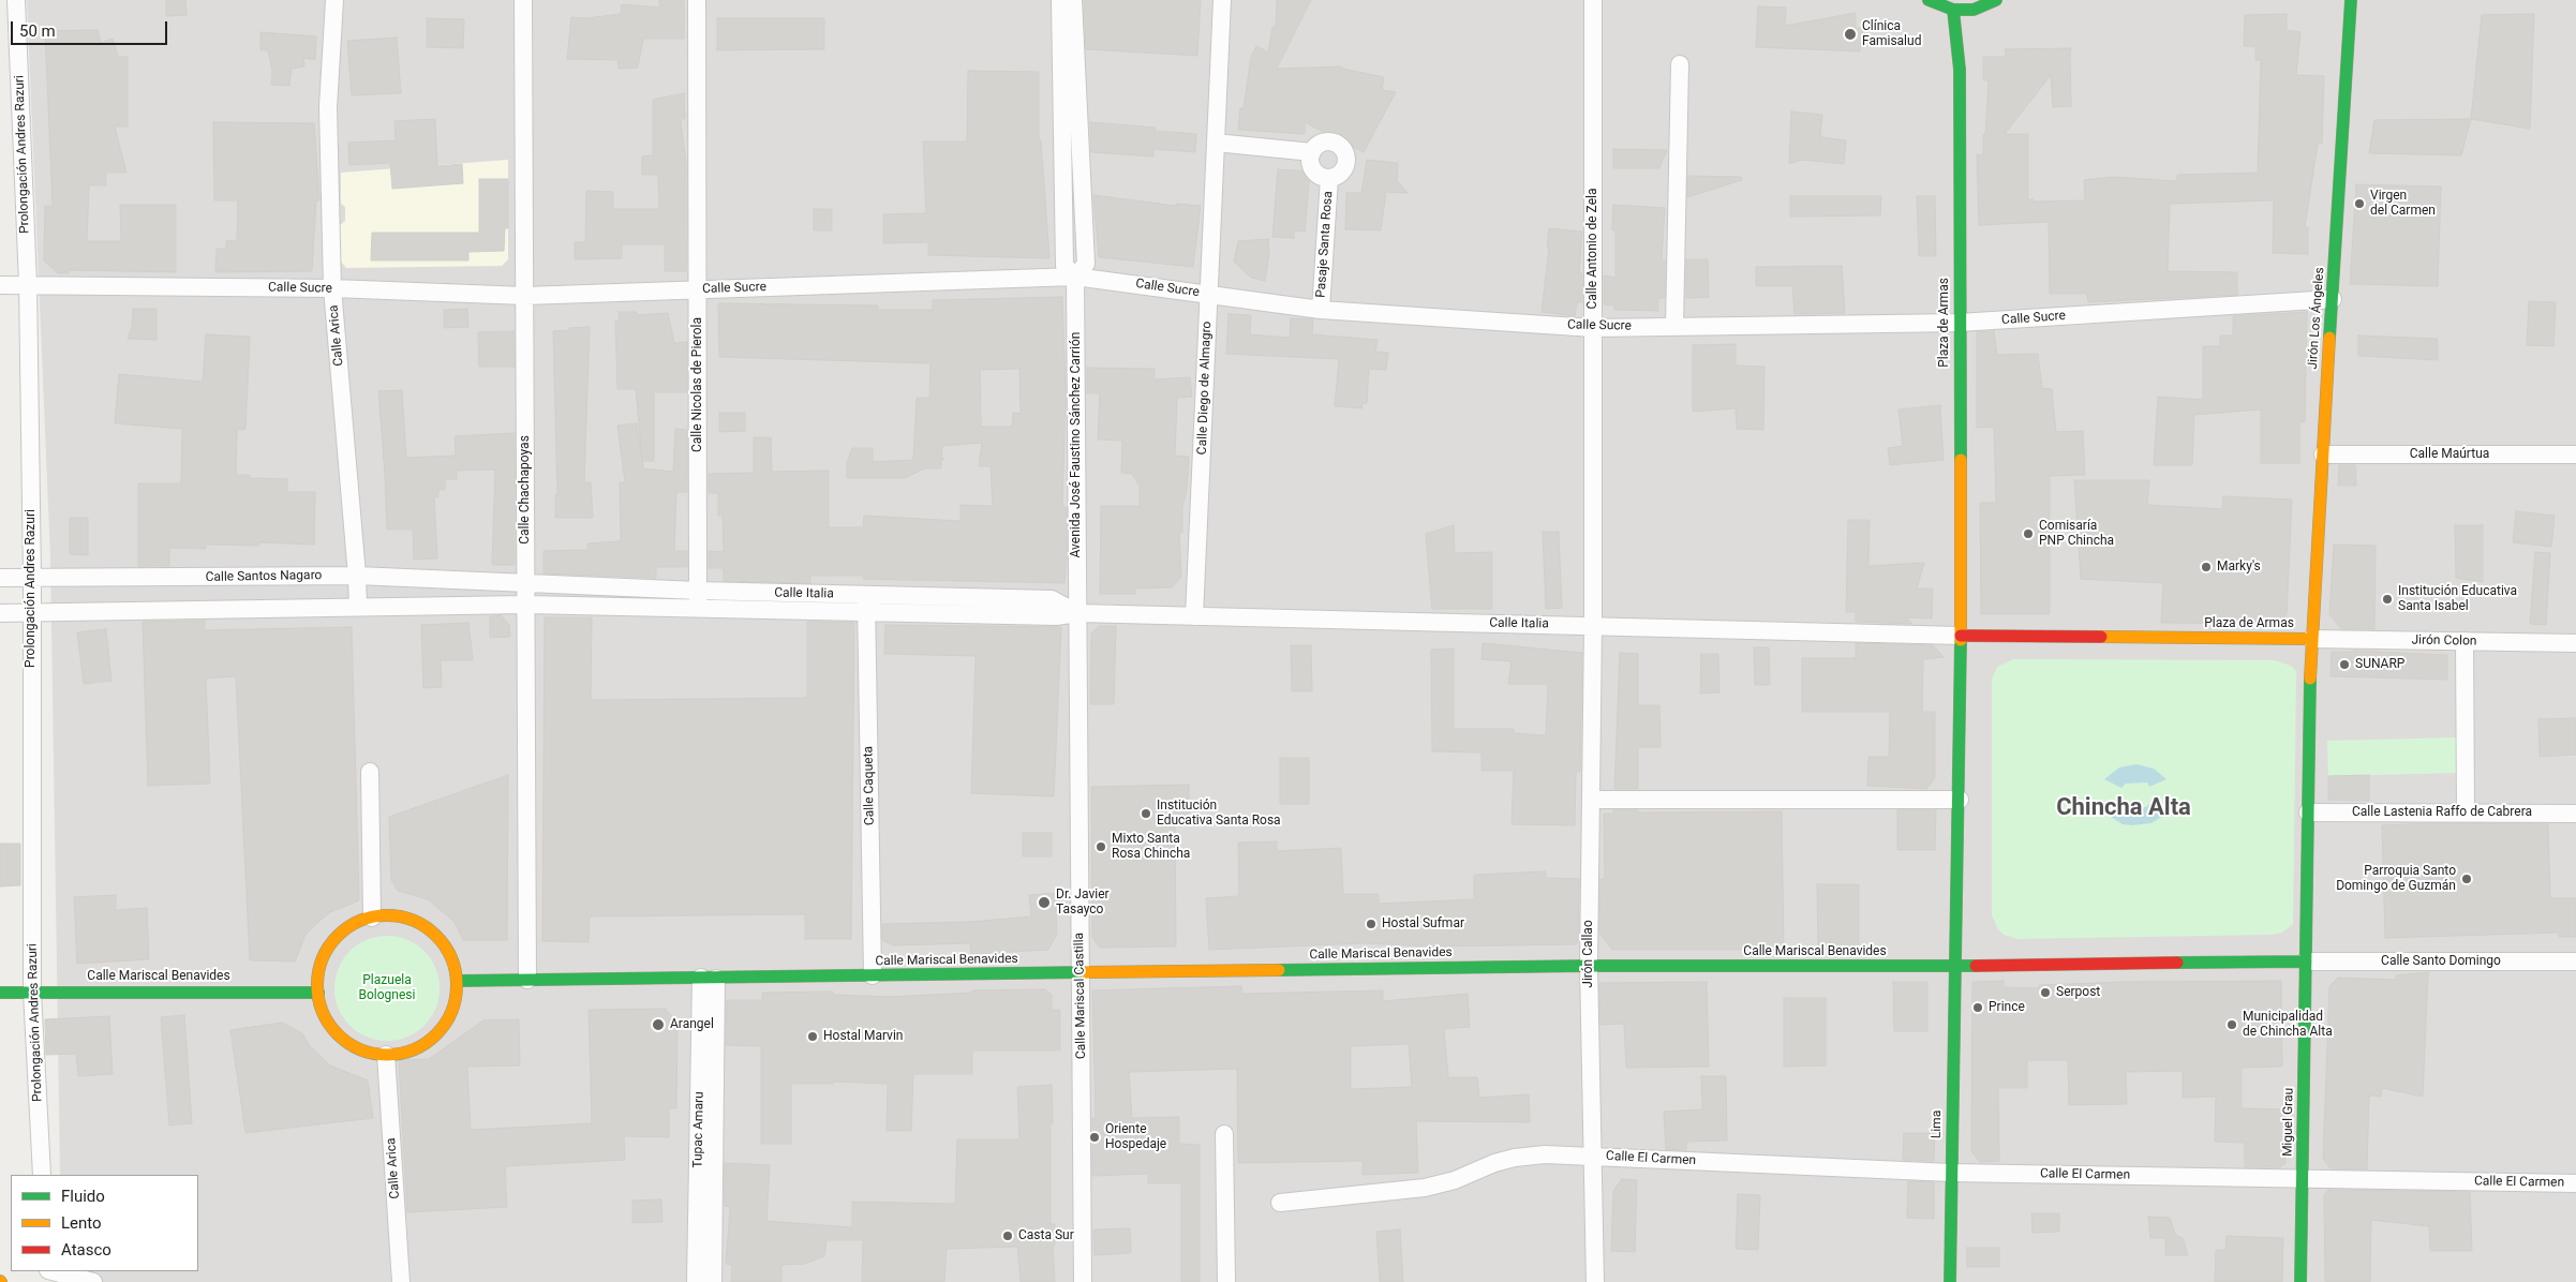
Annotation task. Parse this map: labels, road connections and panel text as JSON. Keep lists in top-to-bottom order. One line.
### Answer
{"streets":{"main road":["Jirón Los Ángeles","Plaza de Armas","Calle Mariscal Benavides","Miguel Grau","Lima"],"street":["Prolongación Andres Razuri","Pasaje Santa Rosa","Calle Antonio de Zela","Calle Sucre","Calle Arica","Calle Nicolas de Pierola","Calle Diego de Almagro","Avenida José Faustino Sánchez Carrión","Calle Maúrtua","Calle Chachapoyas","Calle Santos Nagaro","Calle Italia","Jirón Colon","Calle Caqueta","Calle Lastenia Raffo de Cabrera","Jirón Callao","Calle Santo Domingo","Calle Mariscal Castilla","Tupac Amaru","Calle El Carmen"]},"crossings":[["Prolongación Andres Razuri","Calle Sucre"],["Prolongación Andres Razuri","Calle Santos Nagaro"],["Prolongación Andres Razuri","Calle Mariscal Benavides"],["Pasaje Santa Rosa","Calle Sucre"],["Calle Antonio de Zela","Calle Sucre"],["Calle Antonio de Zela","Calle Italia"],["Calle Antonio de Zela","Jirón Callao"],["Calle Sucre","Jirón Los Ángeles"],["Calle Sucre","Plaza de Armas"],["Calle Sucre","Calle Arica"],["Calle Sucre","Calle Nicolas de Pierola"],["Calle Sucre","Calle Diego de Almagro"],["Calle Sucre","Avenida José Faustino Sánchez Carrión"],["Calle Sucre","Calle Chachapoyas"],["Jirón Los Ángeles","Plaza de Armas"],["Jirón Los Ángeles","Calle Maúrtua"],["Jirón Los Ángeles","Jirón Colon"],["Plaza de Armas","Calle Italia"],["Plaza de Armas","Jirón Colon"],["Plaza de Armas","Calle Lastenia Raffo de Cabrera"],["Plaza de Armas","Calle Mariscal Benavides"],["Plaza de Armas","Calle Santo Domingo"],["Plaza de Armas","Miguel Grau"],["Plaza de Armas","Lima"],["Calle Arica","Calle Santos Nagaro"],["Calle Arica","Calle Mariscal Benavides"],["Calle Nicolas de Pierola","Calle Italia"],["Calle Diego de Almagro","Calle Italia"],["Avenida José Faustino Sánchez Carrión","Calle Italia"],["Avenida José Faustino Sánchez Carrión","Calle Mariscal Castilla"],["Calle Chachapoyas","Calle Santos Nagaro"],["Calle Chachapoyas","Calle Italia"],["Calle Chachapoyas","Calle Mariscal Benavides"],["Calle Santos Nagaro","Calle Italia"],["Calle Italia","Calle Caqueta"],["Calle Italia","Jirón Callao"],["Calle Italia","Calle Mariscal Castilla"],["Calle Caqueta","Calle Mariscal Benavides"],["Calle Mariscal Benavides","Jirón Callao"],["Calle Mariscal Benavides","Calle Santo Domingo"],["Calle Mariscal Benavides","Calle Mariscal Castilla"],["Calle Mariscal Benavides","Miguel Grau"],["Calle Mariscal Benavides","Lima"],["Calle Mariscal Benavides","Tupac Amaru"],["Jirón Callao","Calle El Carmen"],["Calle Santo Domingo","Miguel Grau"],["Miguel Grau","Calle El Carmen"],["Lima","Calle El Carmen"]],"districts":["Chincha Alta"],"parks":["Plazuela Bolognesi"],"places":["Clínica Famisalud","Virgen del Carmen","Comisaría PNP Chincha","Marky's","Institución Educativa Santa Isabel","SUNARP","Institución Educativa Santa Rosa","Mixto Santa Rosa Chincha","Parroquia Santo Domingo de Guzmán","Dr. Javier Tasayco","Hostal Sufmar","Serpost","Prince","Arangel","Municipalidad de Chincha Alta","Hostal Marvin","Oriente Hospedaje","Casta Sur"],"legend":["Fluido","Lento","Atasco"],"scale_bar":"50 m"}
